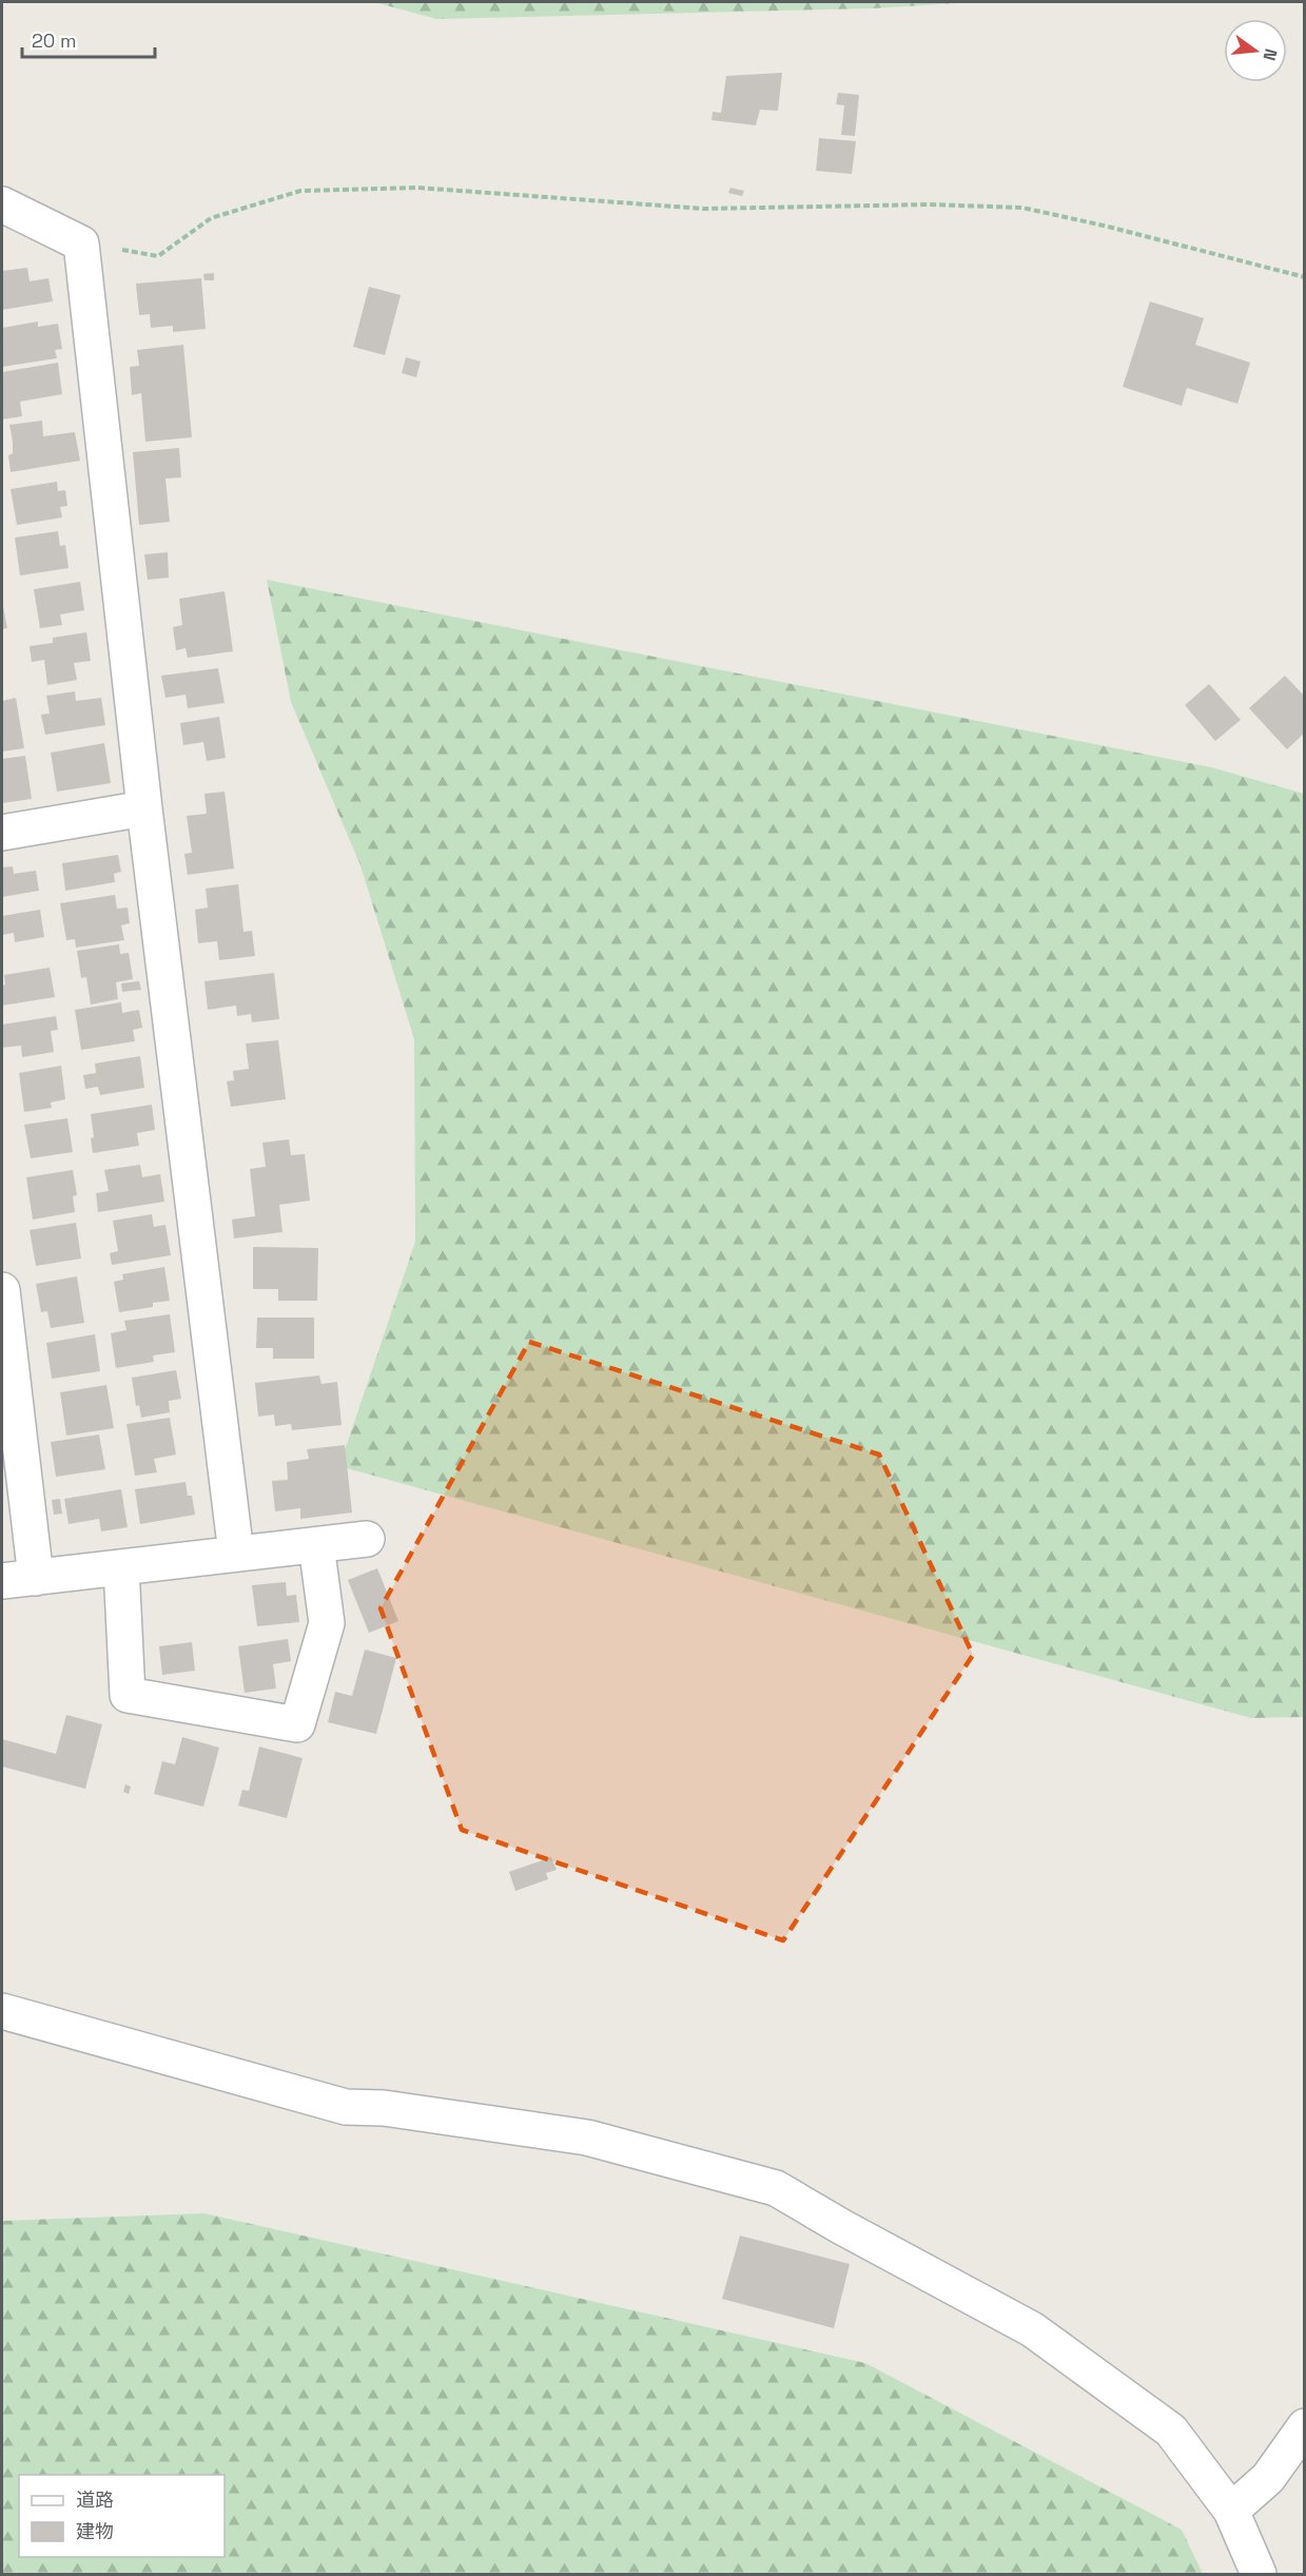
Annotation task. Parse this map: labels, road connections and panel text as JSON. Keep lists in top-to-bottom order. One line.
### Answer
{"legend":["道路","建物"],"scale_bar":"20 m","north":"right"}
